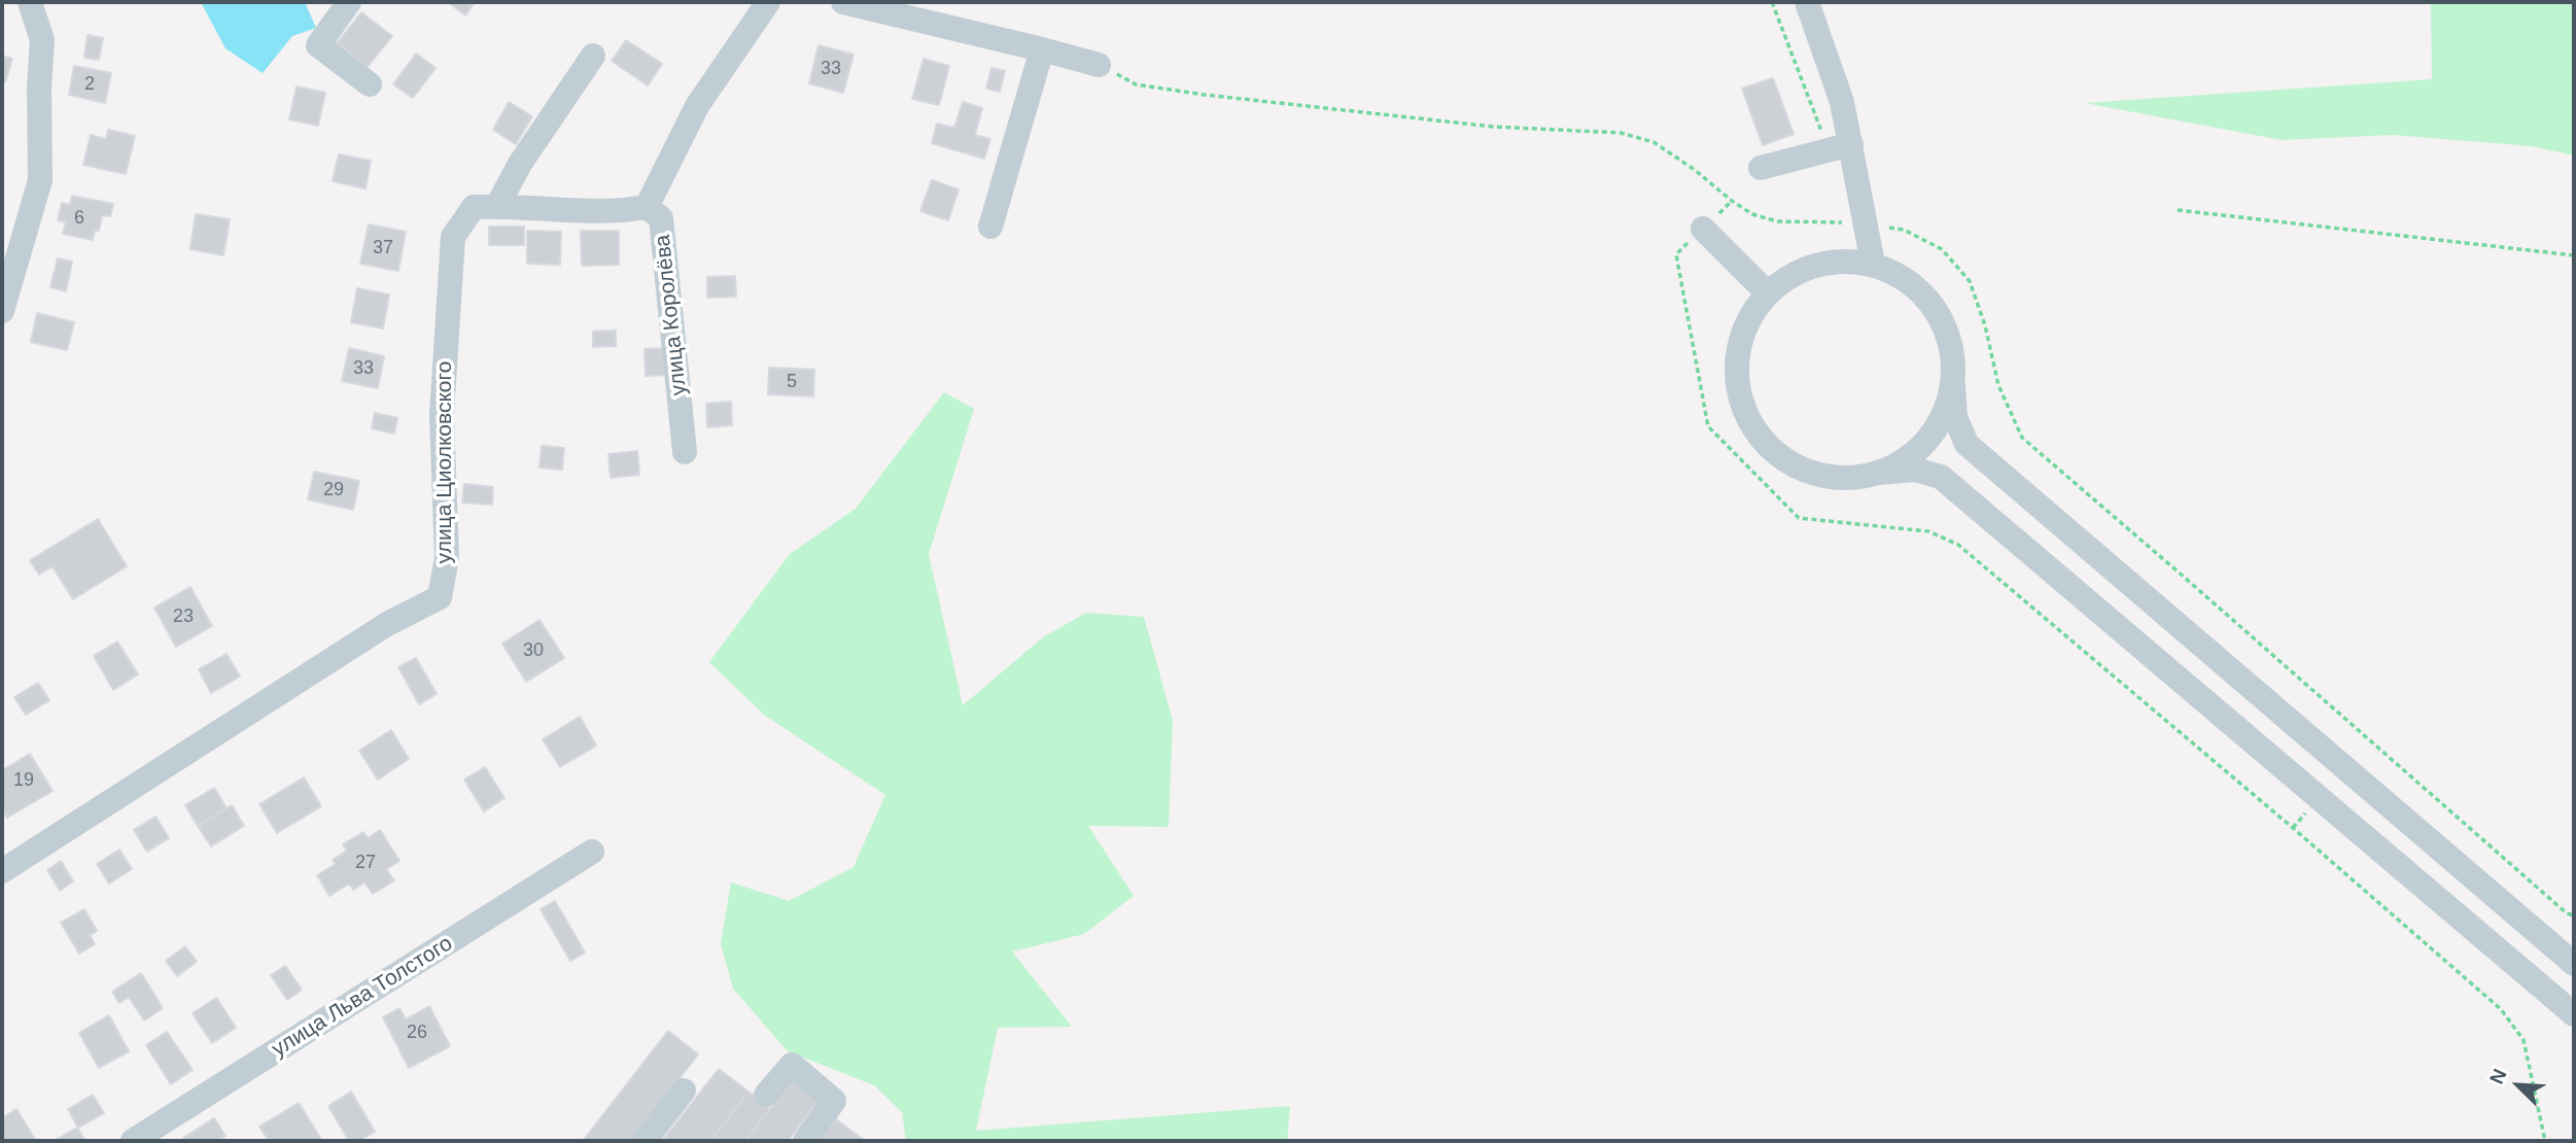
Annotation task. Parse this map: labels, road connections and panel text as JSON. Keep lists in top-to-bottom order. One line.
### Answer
{"streets":{"street":["улица Королёва","улица Циолковского","улица Льва Толстого"]},"crossings":[["улица Королёва","улица Циолковского"]],"house_numbers":["33","2","6","37","33","5","29","23","30","19","27","26"],"north":"top left"}
